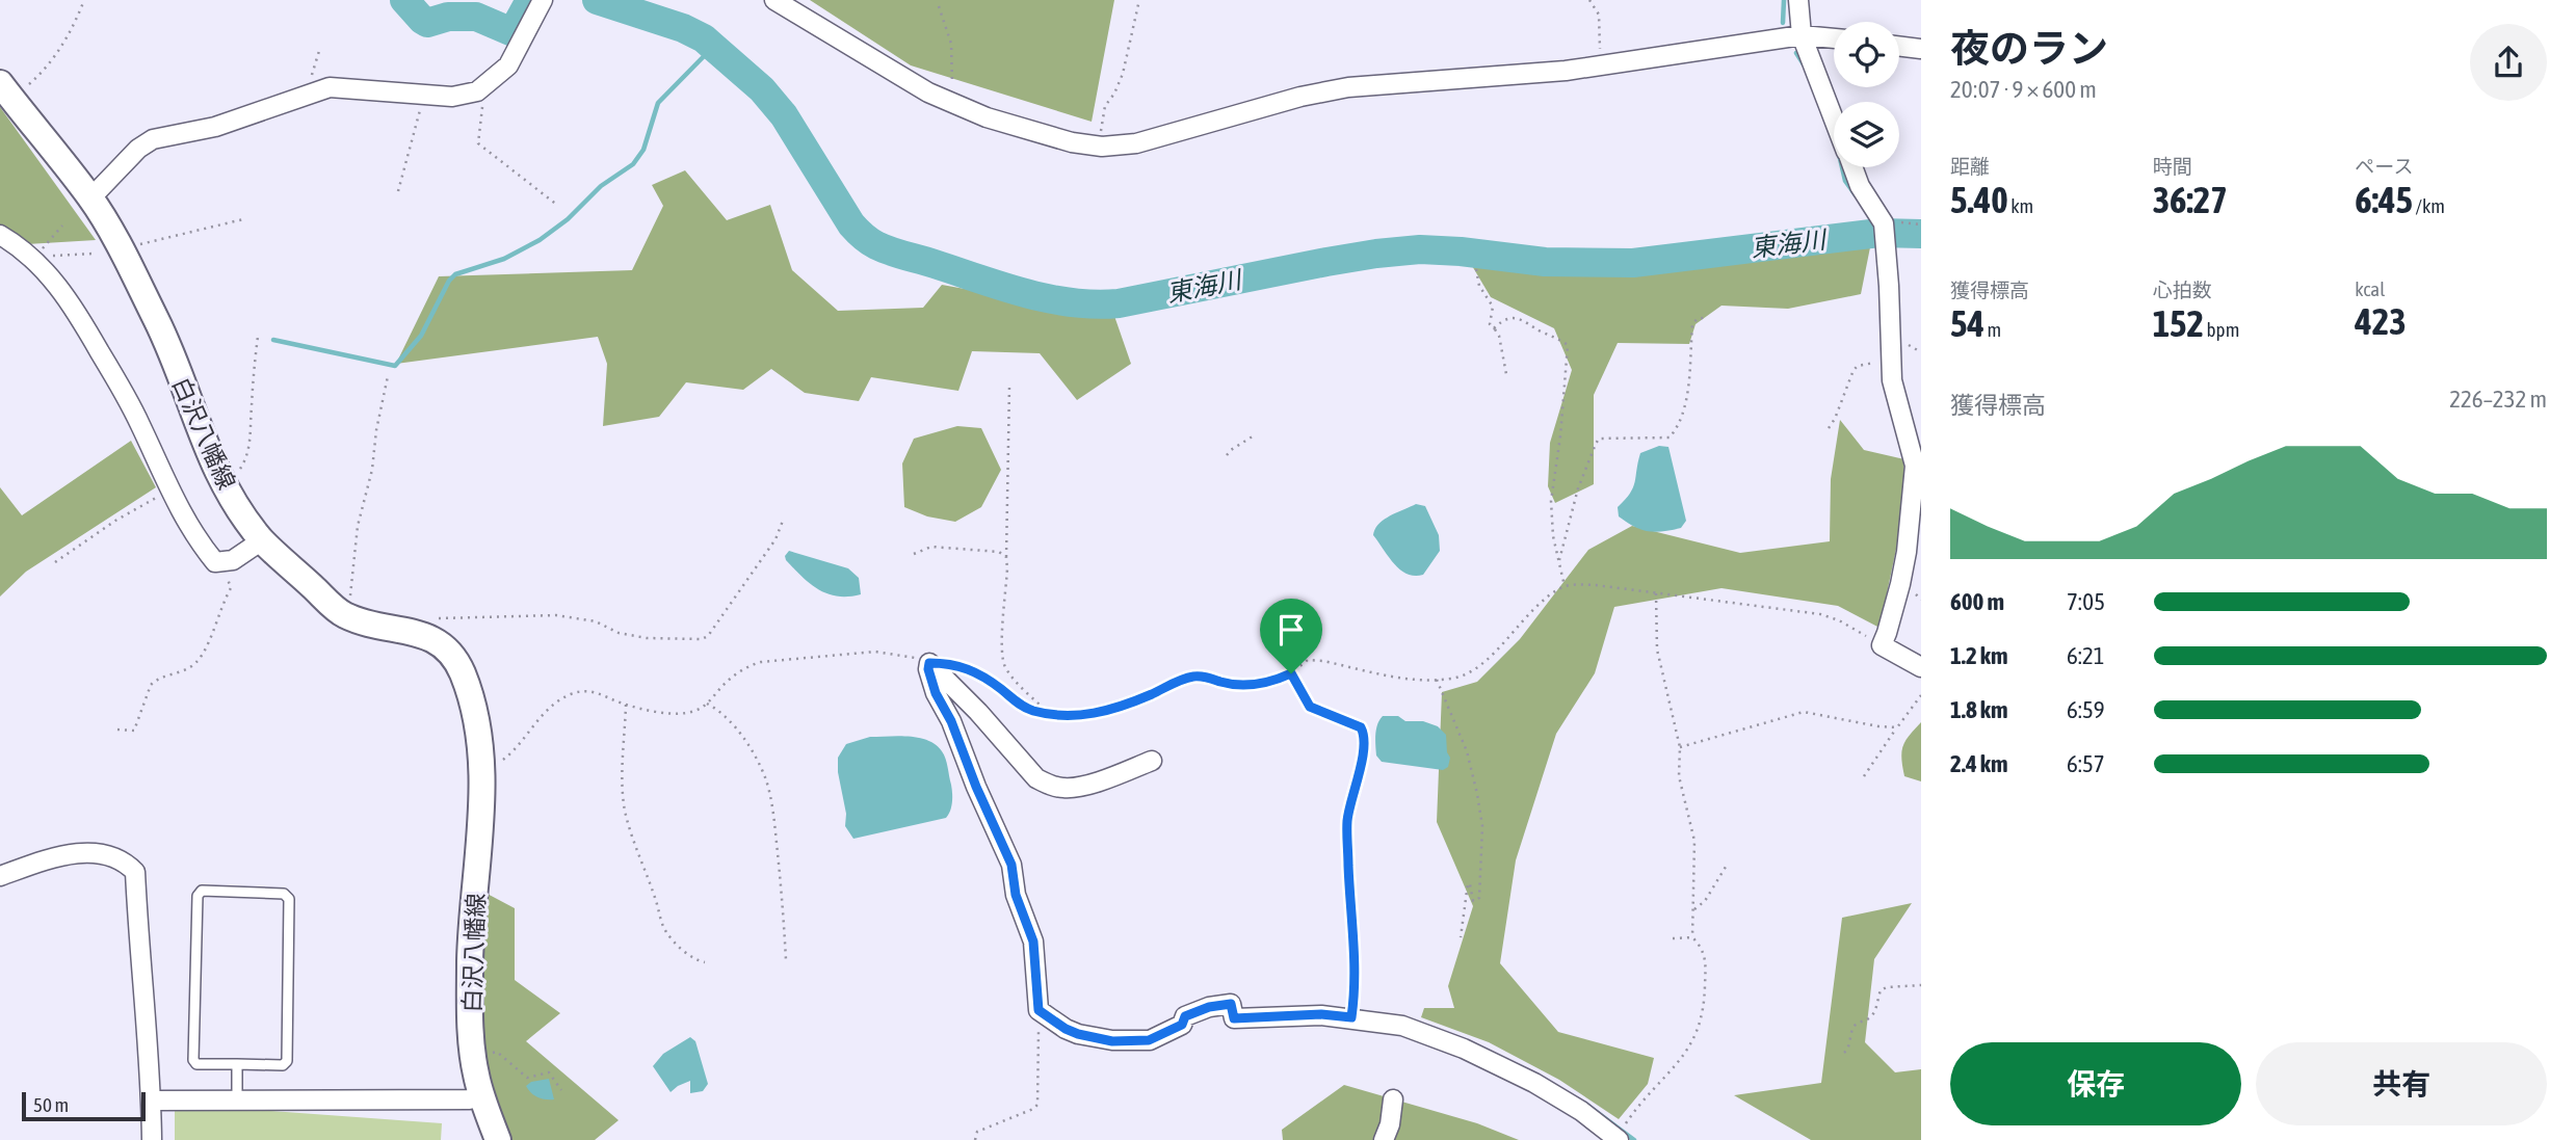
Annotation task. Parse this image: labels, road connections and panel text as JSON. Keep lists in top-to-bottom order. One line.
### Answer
{"streets":{"main road":["白沢八幡線"]},"water":["東海川"],"scale_bar":"50 m","page":{"heading":["夜のラン","20:07 · 9 × 600 m"],"stats":[["距離","5.40 km"],["時間","36:27"],["ペース","6:45 /km"],["獲得標高","54 m"],["心拍数","152 bpm"],["kcal","423"]],"chart":["獲得標高","226–232 m"],"list":[{"name":"600 m","note":"7:05"},{"name":"1.2 km","note":"6:21"},{"name":"1.8 km","note":"6:59"},{"name":"2.4 km","note":"6:57"}],"buttons":["保存","共有"],"scale":"50 m"}}
